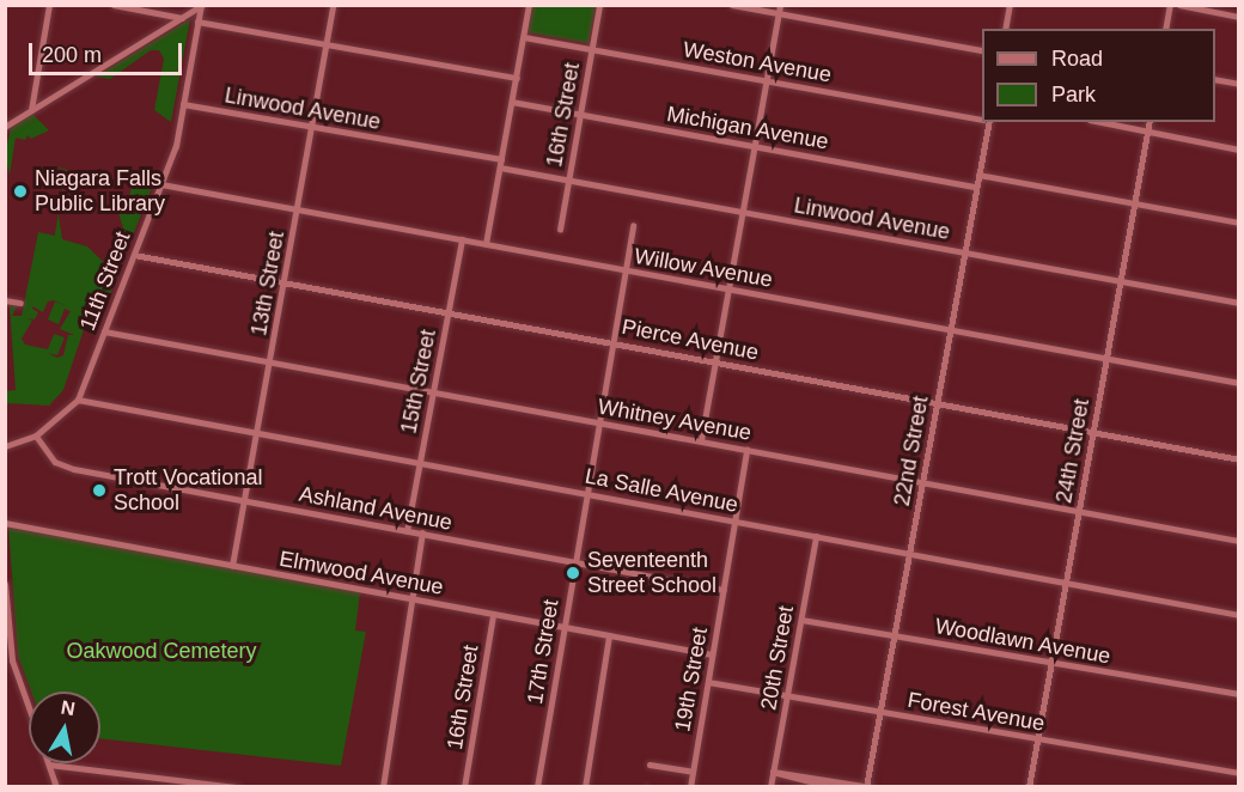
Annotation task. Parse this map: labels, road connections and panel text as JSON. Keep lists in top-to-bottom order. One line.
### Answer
{"streets":{"street":["Weston Avenue","Linwood Avenue","16th Street","Michigan Avenue","Willow Avenue","11th Street","13th Street","Pierce Avenue","15th Street","Whitney Avenue","22nd Street","24th Street","La Salle Avenue","Ashland Avenue","Elmwood Avenue","Woodlawn Avenue","17th Street","20th Street","19th Street","Forest Avenue"]},"crossings":[["Weston Avenue","16th Street"],["Linwood Avenue","16th Street"],["Linwood Avenue","11th Street"],["Linwood Avenue","13th Street"],["Linwood Avenue","22nd Street"],["Linwood Avenue","24th Street"],["16th Street","Michigan Avenue"],["16th Street","Elmwood Avenue"],["Michigan Avenue","22nd Street"],["Willow Avenue","11th Street"],["Willow Avenue","13th Street"],["Willow Avenue","15th Street"],["Willow Avenue","22nd Street"],["Willow Avenue","24th Street"],["Willow Avenue","17th Street"],["11th Street","Pierce Avenue"],["11th Street","Whitney Avenue"],["11th Street","La Salle Avenue"],["11th Street","Ashland Avenue"],["13th Street","Pierce Avenue"],["13th Street","Whitney Avenue"],["13th Street","La Salle Avenue"],["13th Street","Ashland Avenue"],["13th Street","Elmwood Avenue"],["Pierce Avenue","15th Street"],["Pierce Avenue","22nd Street"],["Pierce Avenue","24th Street"],["Pierce Avenue","17th Street"],["15th Street","Whitney Avenue"],["15th Street","La Salle Avenue"],["15th Street","Ashland Avenue"],["Whitney Avenue","22nd Street"],["Whitney Avenue","24th Street"],["Whitney Avenue","17th Street"],["Whitney Avenue","19th Street"],["22nd Street","La Salle Avenue"],["22nd Street","Woodlawn Avenue"],["22nd Street","Forest Avenue"],["24th Street","La Salle Avenue"],["24th Street","Woodlawn Avenue"],["24th Street","Forest Avenue"],["La Salle Avenue","17th Street"],["La Salle Avenue","20th Street"],["La Salle Avenue","19th Street"],["Ashland Avenue","17th Street"],["Ashland Avenue","19th Street"],["Elmwood Avenue","17th Street"],["Elmwood Avenue","19th Street"],["Woodlawn Avenue","20th Street"],["20th Street","Forest Avenue"],["19th Street","Forest Avenue"]],"parks":["Oakwood Cemetery"],"places":["Niagara Falls Public Library","Trott Vocational School","Seventeenth Street School"],"legend":["Road","Park"],"scale_bar":"200 m","north":"top"}
